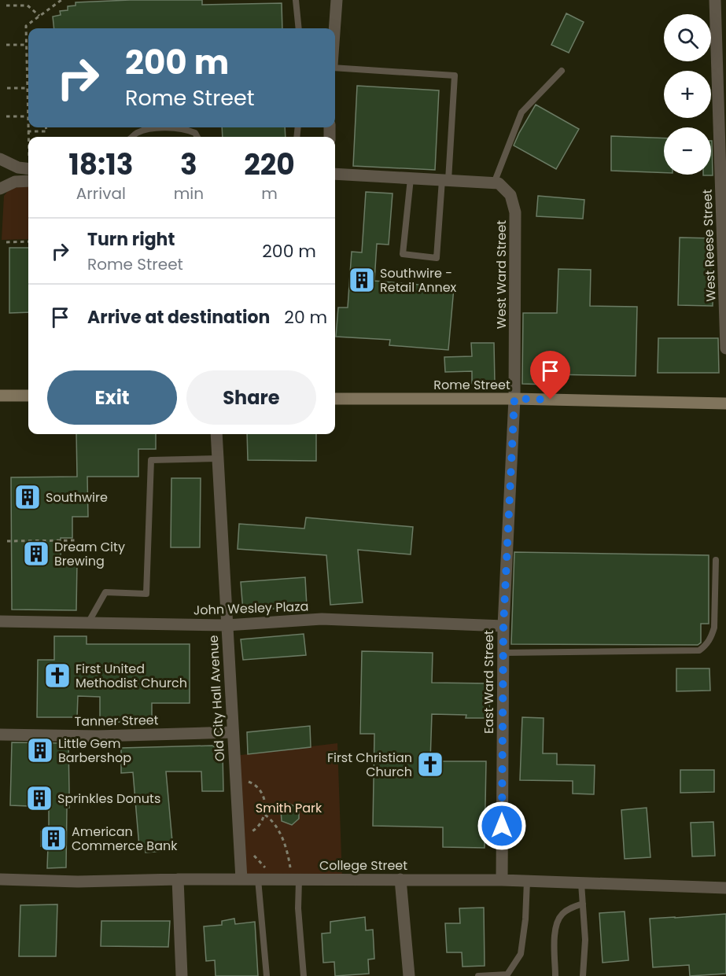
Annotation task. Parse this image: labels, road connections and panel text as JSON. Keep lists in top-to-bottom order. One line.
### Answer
{"streets":{"street":["West Reese Street","West Ward Street","Rome Street","John Wesley Plaza","East Ward Street","Old City Hall Avenue","Tanner Street","College Street"]},"crossings":[["West Ward Street","Rome Street"],["West Ward Street","East Ward Street"],["Rome Street","East Ward Street"],["John Wesley Plaza","East Ward Street"],["John Wesley Plaza","Old City Hall Avenue"],["East Ward Street","College Street"],["Old City Hall Avenue","Tanner Street"],["Old City Hall Avenue","College Street"]],"parks":["Smith Park"],"places":{"building":["Southwire - Retail Annex","Southwire","Dream City Brewing","Little Gem Barbershop","Sprinkles Donuts","American Commerce Bank"],"church":["First United Methodist Church","First Christian Church"]},"page":{"map_buttons":["+","−"],"turn":["200 m","Rome Street"],"eta":["18:13","Arrival","3","min","220","m"],"list":[{"name":"Turn right","note":"Rome Street","value":"200 m"},{"name":"Arrive at destination","value":"20 m"}],"buttons":["Exit","Share"]}}
